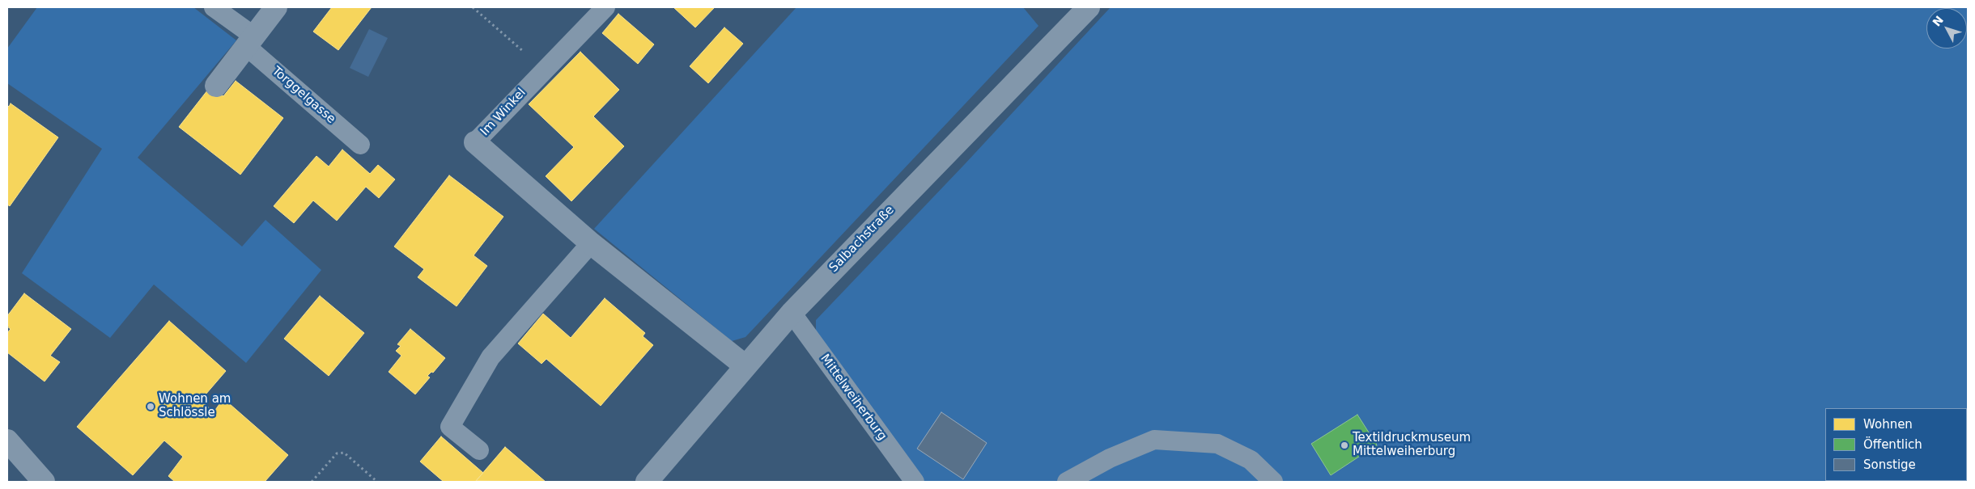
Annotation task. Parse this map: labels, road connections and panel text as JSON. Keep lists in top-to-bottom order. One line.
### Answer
{"streets":{"street":["Im Winkel","Salbachstraße"],"lane":["Torggelgasse","Mittelweiherburg"]},"crossings":[["Im Winkel","Salbachstraße"],["Salbachstraße","Mittelweiherburg"]],"places":["Wohnen am Schlössle","Textildruckmuseum Mittelweiherburg"],"legend":["Wohnen","Öffentlich","Sonstige"],"north":"top left"}
